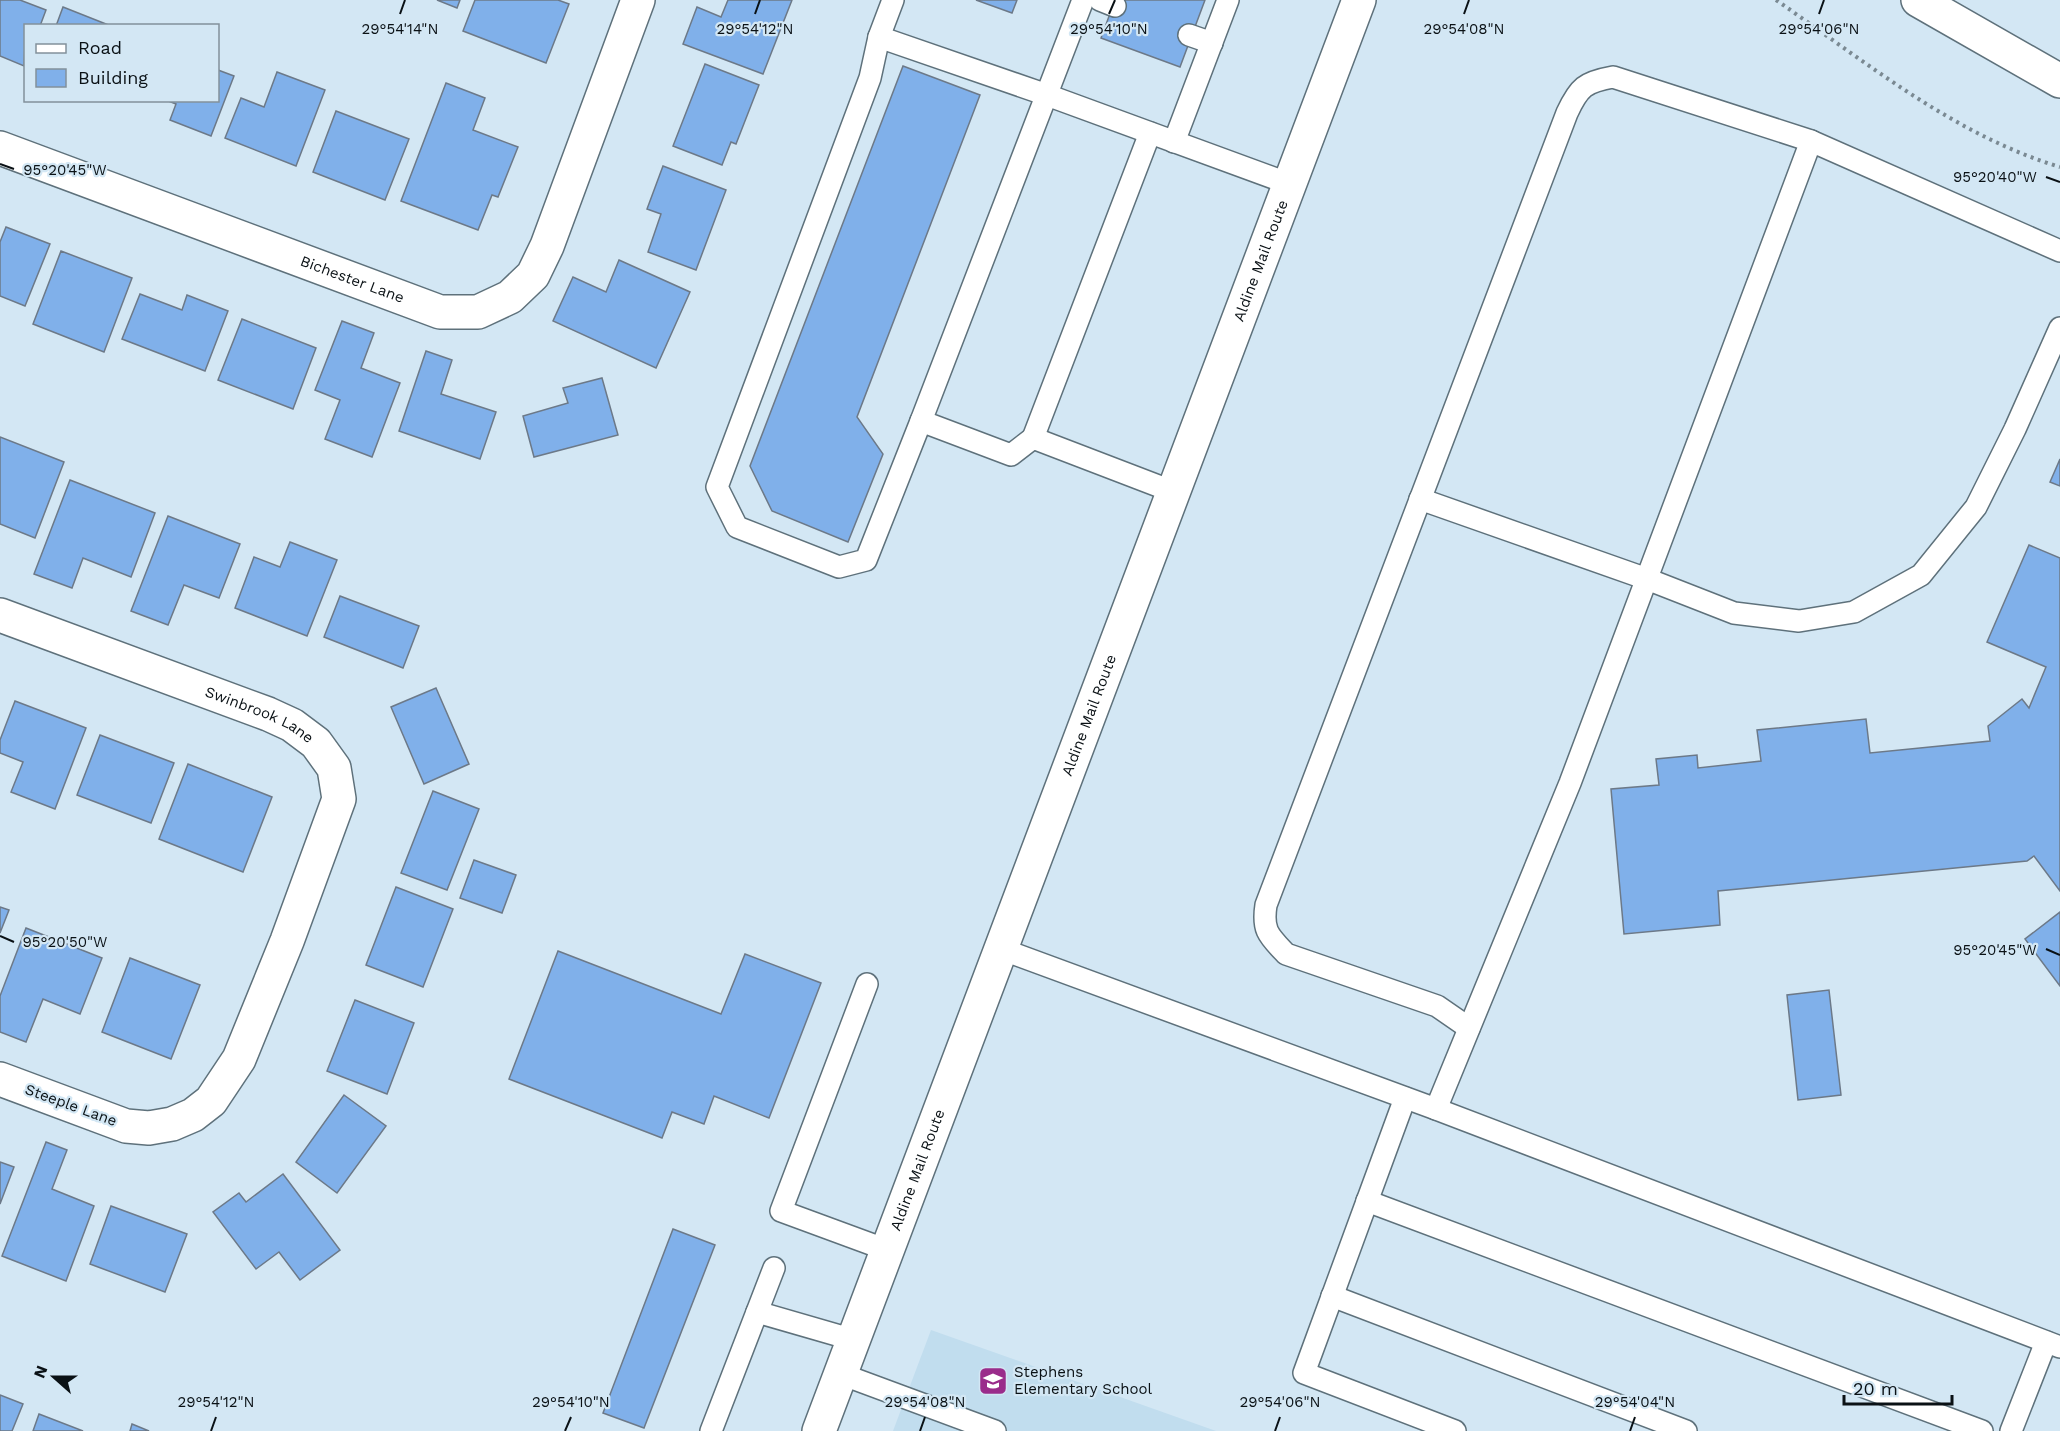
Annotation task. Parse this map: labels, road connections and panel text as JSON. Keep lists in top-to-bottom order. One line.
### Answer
{"streets":{"street":["Aldine Mail Route","Bichester Lane","Swinbrook Lane","Steeple Lane"]},"crossings":[["Swinbrook Lane","Steeple Lane"]],"places":{"school or university":["Stephens Elementary School"]},"legend":["Road","Building"],"scale_bar":"20 m","north":"left","coordinates":["29°54'14\"N","29°54'10\"N","29°54'08\"N","29°54'12\"N","29°54'06\"N","95°20'45\"W","95°20'40\"W","95°20'50\"W","29°54'04\"N"]}
